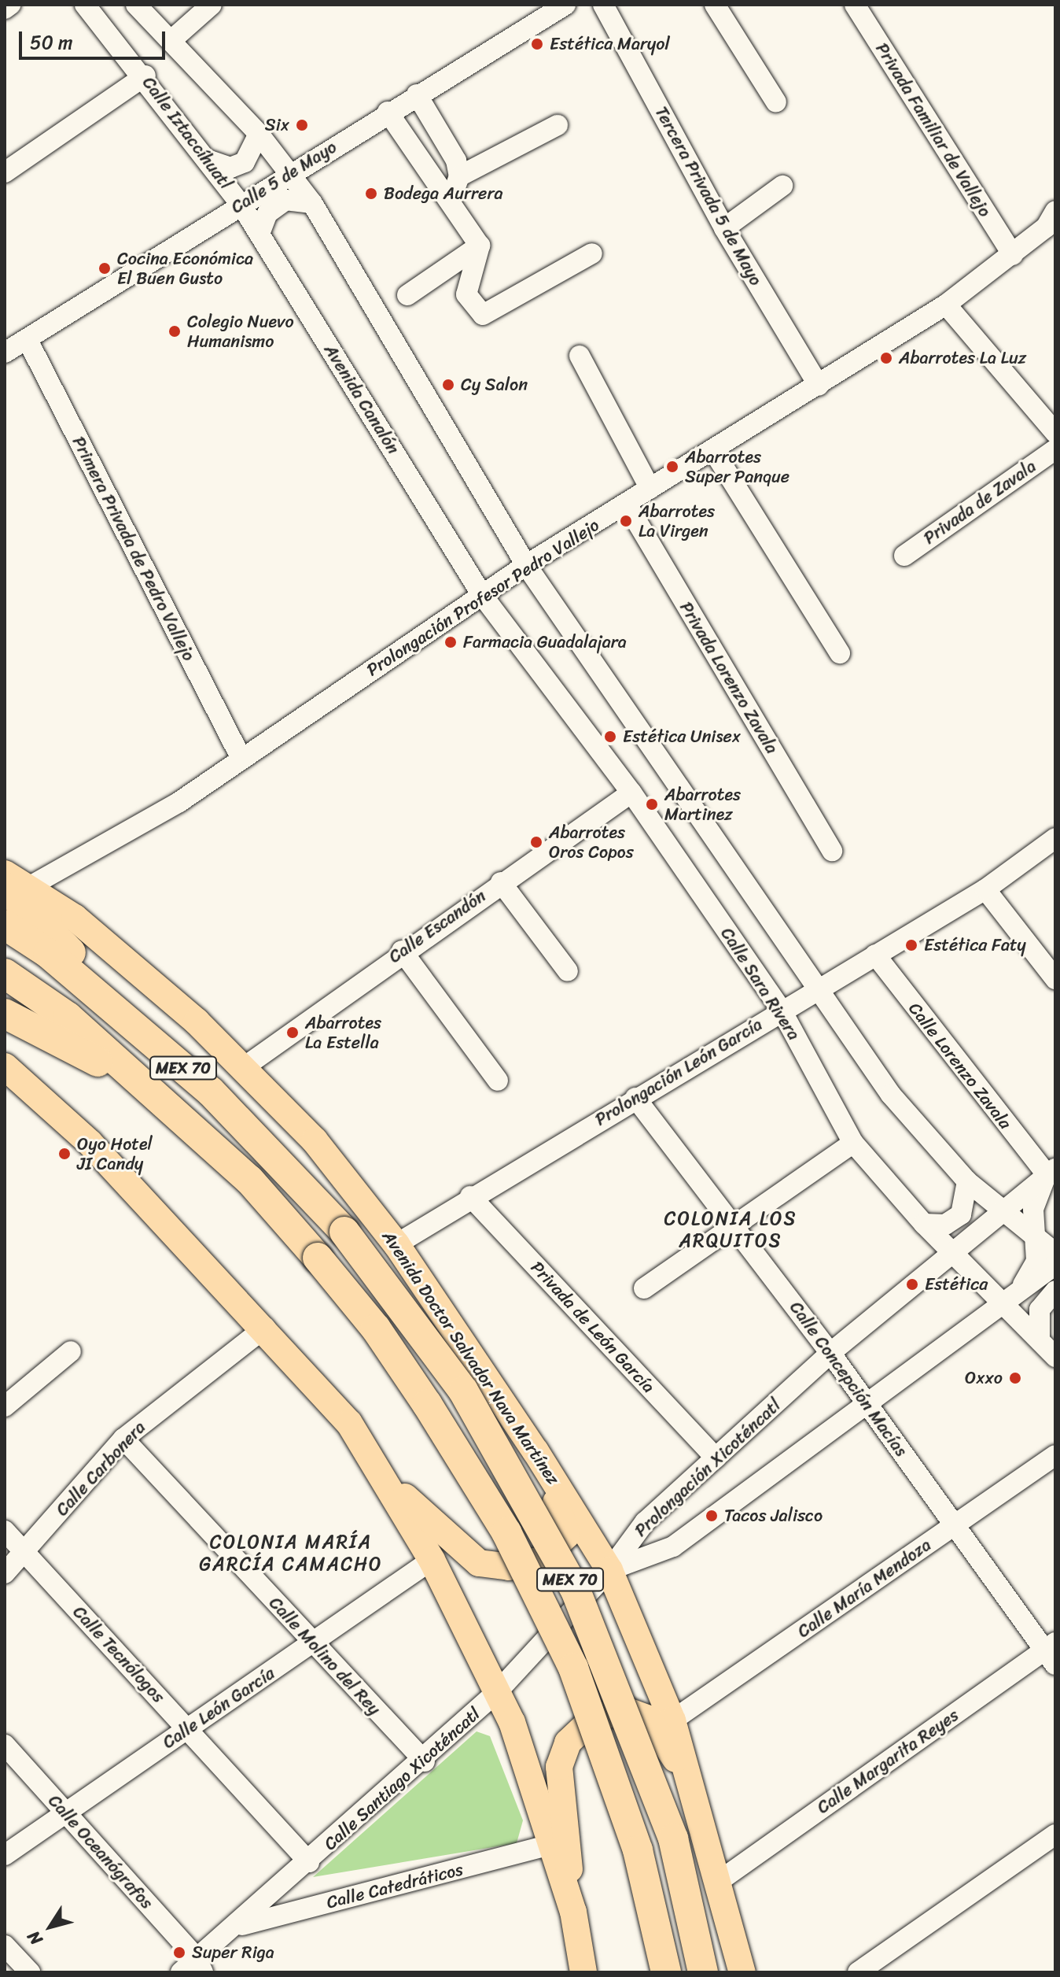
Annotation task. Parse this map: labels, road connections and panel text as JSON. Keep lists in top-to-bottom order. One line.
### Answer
{"streets":{"highway":["MEX 70","Avenida Doctor Salvador Nava Martínez"],"street":["Privada Familiar de Vallejo","Calle Iztaccíhuatl","Calle 5 de Mayo","Tercera Privada 5 de Mayo","Avenida Canalón","Privada de Zavala","Primera Privada de Pedro Vallejo","Prolongación Profesor Pedro Vallejo","Privada Lorenzo Zavala","Calle Escandón","Calle Sara Rivera","Calle Lorenzo Zavala","Prolongación León García","Privada de León García","Calle Concepción Macías","Prolongación Xicoténcatl","Calle Carbonera","Calle María Mendoza","Calle Tecnólogos","Calle Molino del Rey","Calle León García","Calle Margarita Reyes","Calle Santiago Xicoténcatl","Calle Oceanógrafos","Calle Catedráticos"]},"crossings":[["Privada Familiar de Vallejo","Prolongación Profesor Pedro Vallejo"],["Calle Iztaccíhuatl","Calle 5 de Mayo"],["Calle Iztaccíhuatl","Avenida Canalón"],["Calle 5 de Mayo","Avenida Canalón"],["Calle 5 de Mayo","Primera Privada de Pedro Vallejo"],["Tercera Privada 5 de Mayo","Prolongación Profesor Pedro Vallejo"],["Avenida Canalón","Prolongación Profesor Pedro Vallejo"],["Avenida Canalón","Calle Sara Rivera"],["Primera Privada de Pedro Vallejo","Prolongación Profesor Pedro Vallejo"],["Prolongación Profesor Pedro Vallejo","Privada Lorenzo Zavala"],["Prolongación Profesor Pedro Vallejo","Calle Sara Rivera"],["Prolongación Profesor Pedro Vallejo","Avenida Doctor Salvador Nava Martínez"],["Calle Escandón","Calle Sara Rivera"],["Calle Escandón","Avenida Doctor Salvador Nava Martínez"],["Calle Sara Rivera","Prolongación León García"],["Calle Sara Rivera","Prolongación Xicoténcatl"],["Calle Lorenzo Zavala","Prolongación León García"],["Calle Lorenzo Zavala","Prolongación Xicoténcatl"],["Prolongación León García","Privada de León García"],["Prolongación León García","Avenida Doctor Salvador Nava Martínez"],["Prolongación León García","Calle Concepción Macías"],["Privada de León García","Prolongación Xicoténcatl"],["Avenida Doctor Salvador Nava Martínez","Prolongación Xicoténcatl"],["Avenida Doctor Salvador Nava Martínez","Calle María Mendoza"],["Avenida Doctor Salvador Nava Martínez","Calle Margarita Reyes"],["Avenida Doctor Salvador Nava Martínez","Calle Santiago Xicoténcatl"],["Calle Concepción Macías","Prolongación Xicoténcatl"],["Calle Concepción Macías","Calle María Mendoza"],["Calle Concepción Macías","Calle Margarita Reyes"],["Prolongación Xicoténcatl","Calle Santiago Xicoténcatl"],["Calle Carbonera","Calle Tecnólogos"],["Calle Carbonera","Calle Molino del Rey"],["Calle Tecnólogos","Calle León García"],["Calle Tecnólogos","Calle Santiago Xicoténcatl"],["Calle Molino del Rey","Calle León García"],["Calle Molino del Rey","Calle Santiago Xicoténcatl"],["Calle León García","Calle Oceanógrafos"],["Calle Santiago Xicoténcatl","Calle Oceanógrafos"],["Calle Santiago Xicoténcatl","Calle Catedráticos"]],"districts":["COLONIA LOS ARQUITOS","COLONIA MARÍA GARCÍA CAMACHO"],"places":["Estética Maryol","Six","Bodega Aurrera","Cocina Económica El Buen Gusto","Colegio Nuevo Humanismo","Abarrotes La Luz","Cy Salon","Abarrotes Super Panque","Abarrotes La Virgen","Farmacia Guadalajara","Estética Unisex","Abarrotes Martinez","Abarrotes Oros Copos","Estética Faty","Abarrotes La Estella","Oyo Hotel JI Candy","Estética","Oxxo","Tacos Jalisco","Super Riga"],"scale_bar":"50 m","north":"bottom left"}
